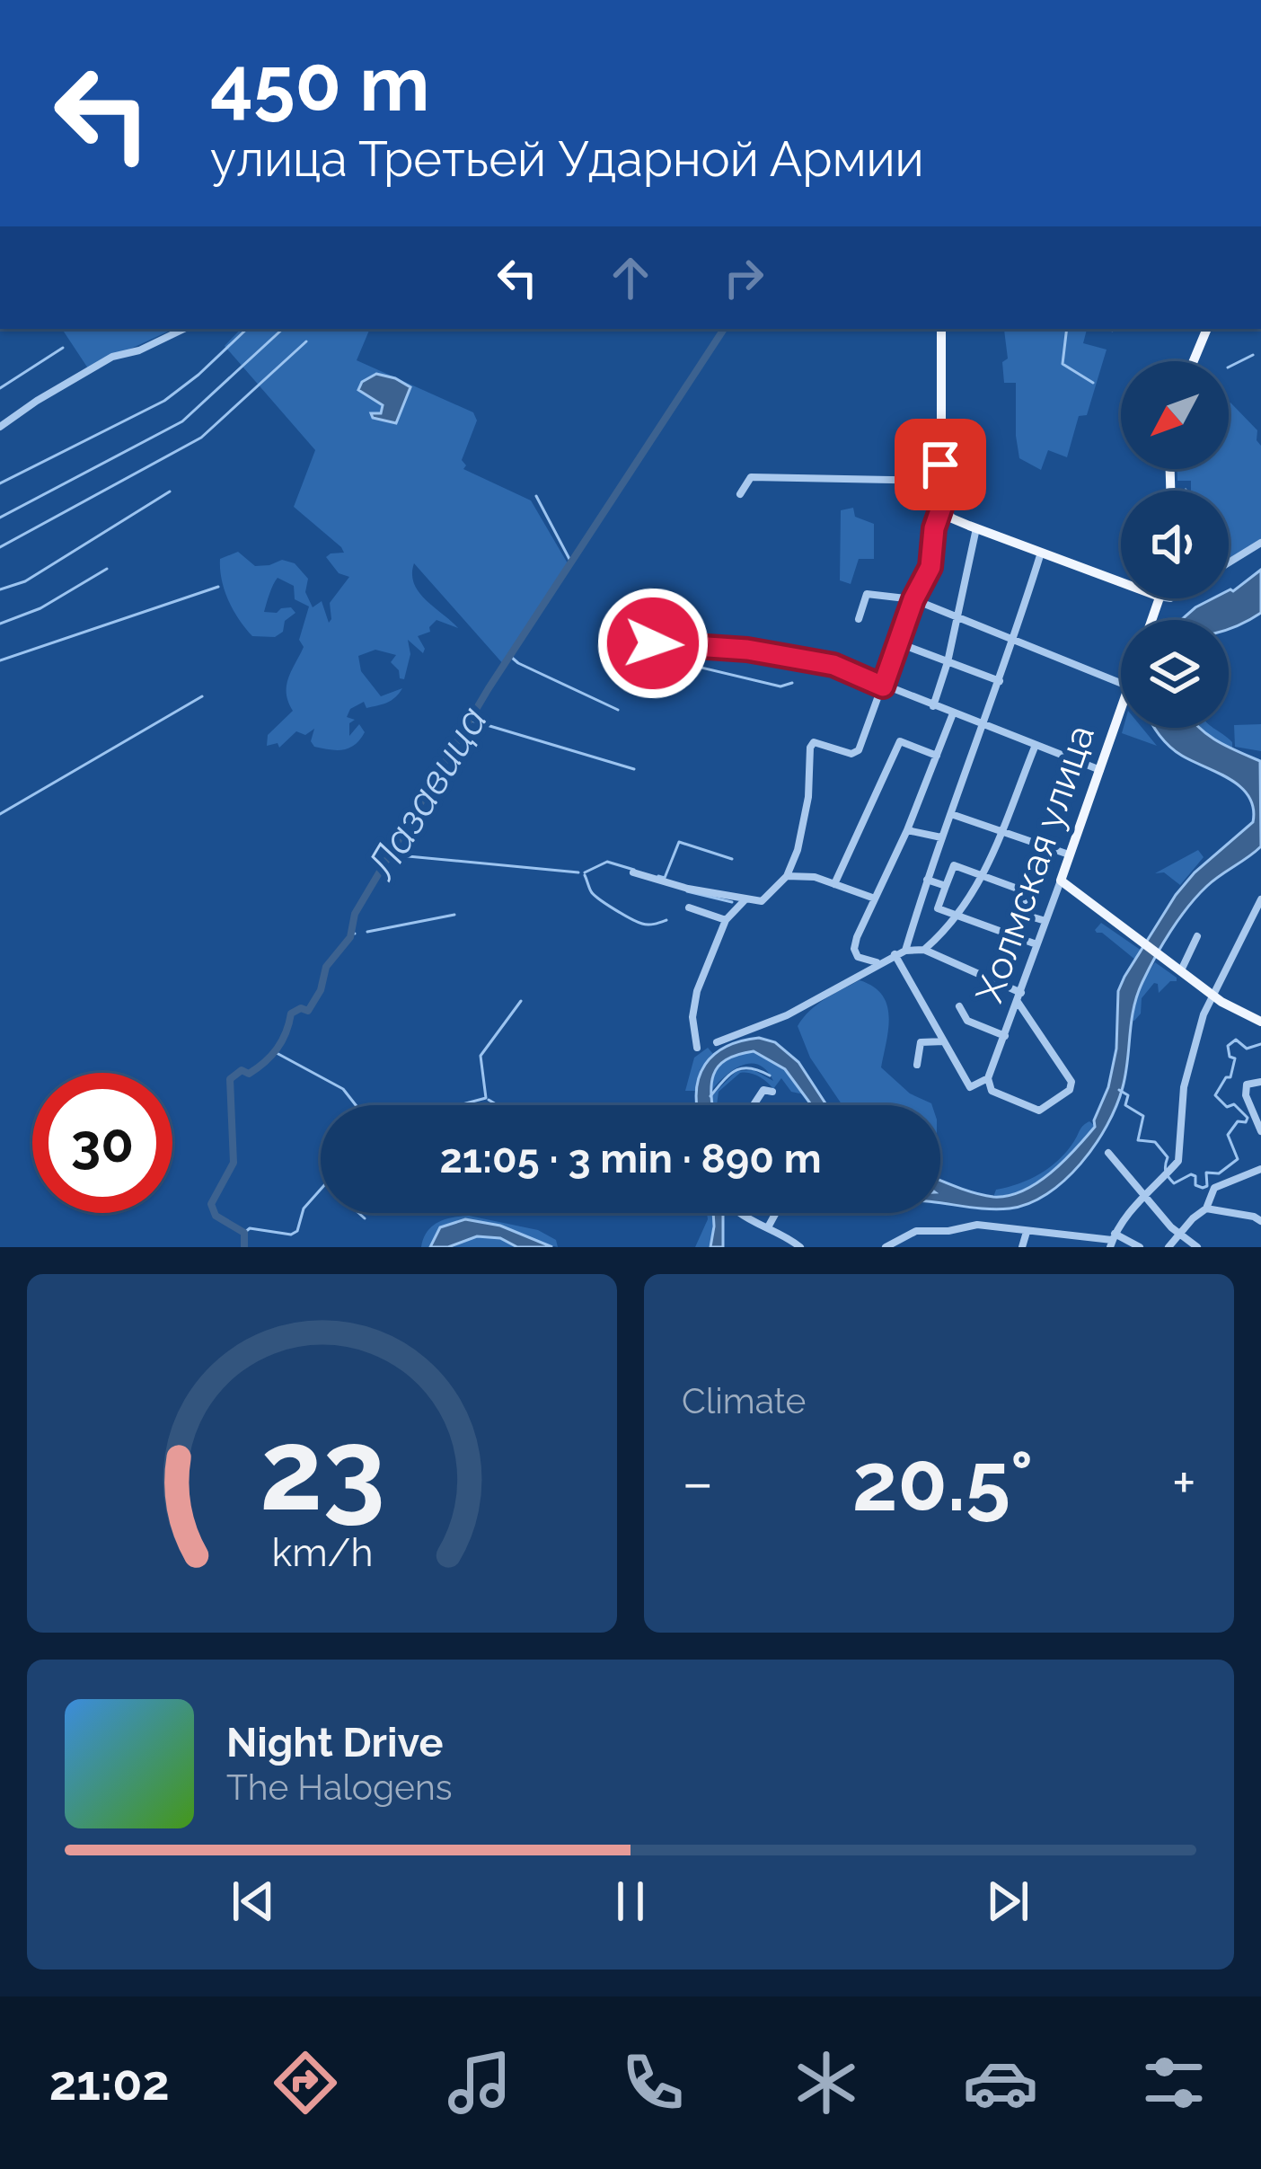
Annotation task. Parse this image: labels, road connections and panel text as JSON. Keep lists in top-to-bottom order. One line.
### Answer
{"streets":{"main road":["Холмская улица"]},"water":["Лазавица"],"north":"bottom left","page":{"turn":["450 m","улица Третьей Ударной Армии"],"limit":"30","trip":"21:05 · 3 min · 890 m","tile":"Climate","heat":["−","20.5°","+"],"song":["Night Drive","The Halogens"],"tabs":"21:02","gauge":["23","km/h"]}}
